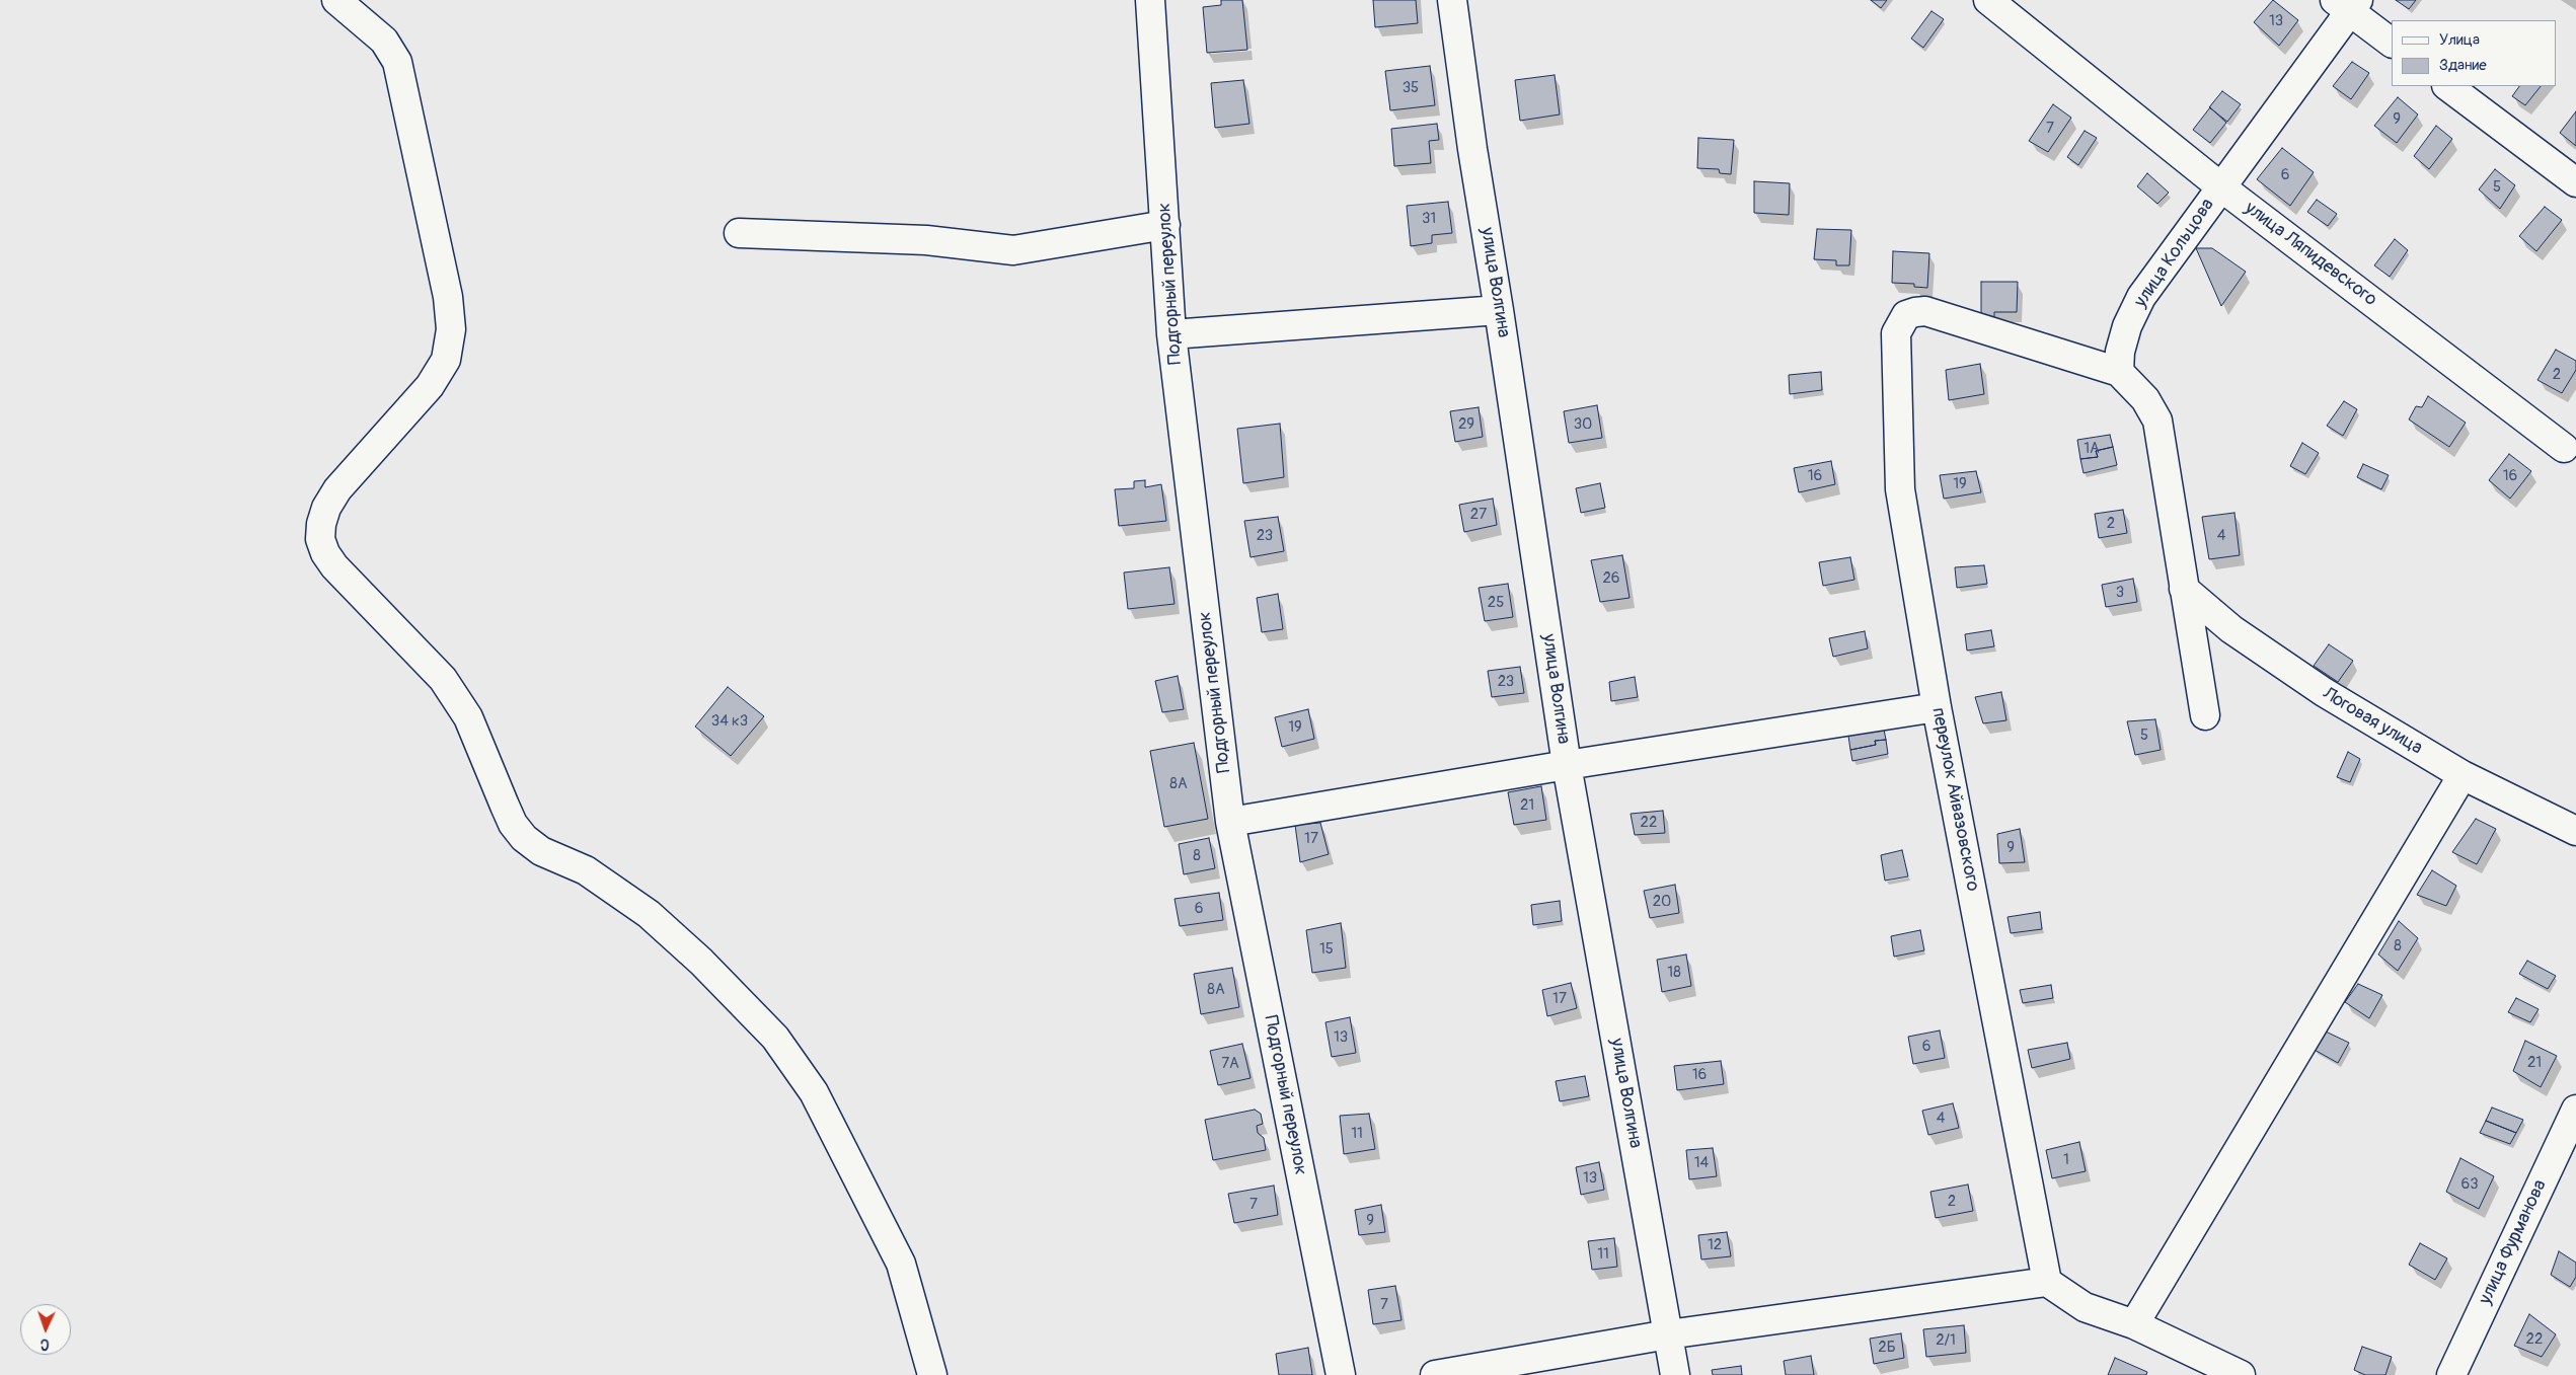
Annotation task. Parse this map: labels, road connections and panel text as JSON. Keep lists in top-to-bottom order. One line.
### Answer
{"streets":{"street":["улица Кольцова","улица Ляпидевского","улица Волгина","Подгорный переулок","Логовая улица","переулок Айвазовского","улица Фурманова"]},"crossings":[["улица Кольцова","улица Ляпидевского"],["улица Кольцова","переулок Айвазовского"]],"house_numbers":["13","35","9","7","6","5","31","2","29","30","1А","16","16","19","27","2","23","4","26","3","25","23","34 к3","19","5","8А","21","22","17","9","8","20","6","8","15","18","8А","17","13","6","21","7А","16","4","11","1","14","13","63","2","7","9","12","11","7","22","2/1","2Б"],"legend":["Улица","Здание"],"north":"bottom"}
